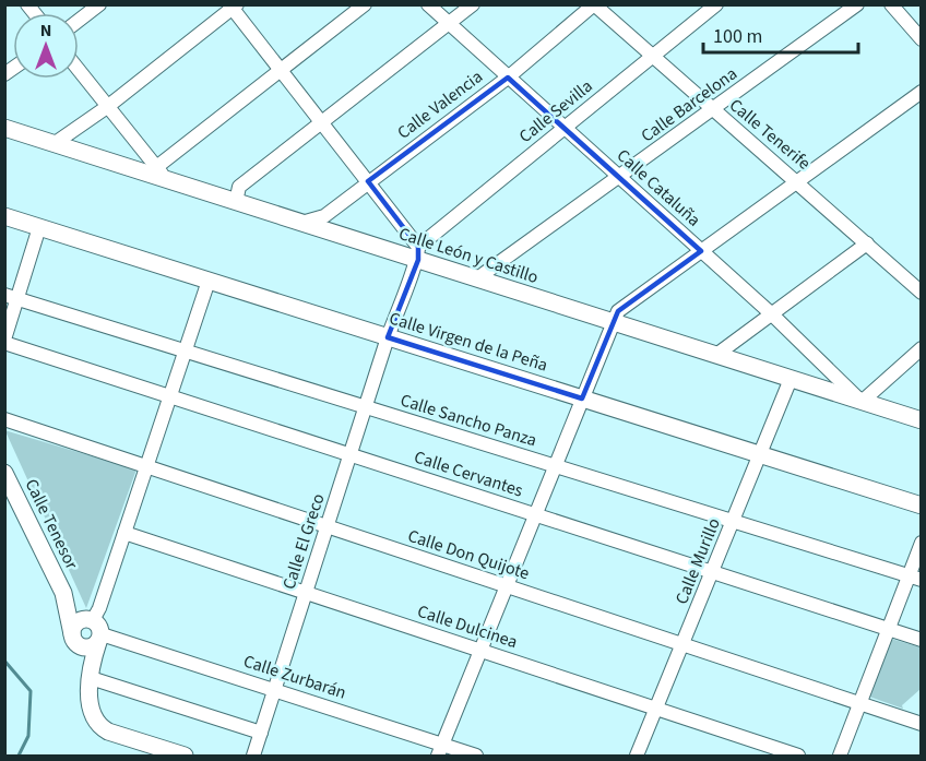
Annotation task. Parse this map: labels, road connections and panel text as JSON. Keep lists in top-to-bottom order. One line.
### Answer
{"streets":{"street":["Calle Valencia","Calle Barcelona","Calle Sevilla","Calle Tenerife","Calle Cataluña","Calle León y Castillo","Calle Virgen de la Peña","Calle Sancho Panza","Calle Cervantes","Calle Tenesor","Calle El Greco","Calle Don Quijote","Calle Murillo","Calle Dulcinea","Calle Zurbarán"]},"crossings":[["Calle Valencia","Calle Tenerife"],["Calle Valencia","Calle Cataluña"],["Calle Valencia","Calle León y Castillo"],["Calle Barcelona","Calle Tenerife"],["Calle Barcelona","Calle Cataluña"],["Calle Barcelona","Calle León y Castillo"],["Calle Sevilla","Calle Tenerife"],["Calle Sevilla","Calle Cataluña"],["Calle Sevilla","Calle León y Castillo"],["Calle Sevilla","Calle El Greco"],["Calle Cataluña","Calle León y Castillo"],["Calle León y Castillo","Calle El Greco"],["Calle León y Castillo","Calle Murillo"],["Calle Virgen de la Peña","Calle El Greco"],["Calle Virgen de la Peña","Calle Murillo"],["Calle Sancho Panza","Calle El Greco"],["Calle Sancho Panza","Calle Murillo"],["Calle Cervantes","Calle El Greco"],["Calle Cervantes","Calle Murillo"],["Calle Tenesor","Calle Zurbarán"],["Calle El Greco","Calle Don Quijote"],["Calle El Greco","Calle Dulcinea"],["Calle El Greco","Calle Zurbarán"],["Calle Don Quijote","Calle Murillo"],["Calle Murillo","Calle Dulcinea"]],"scale_bar":"100 m","north":"top"}
